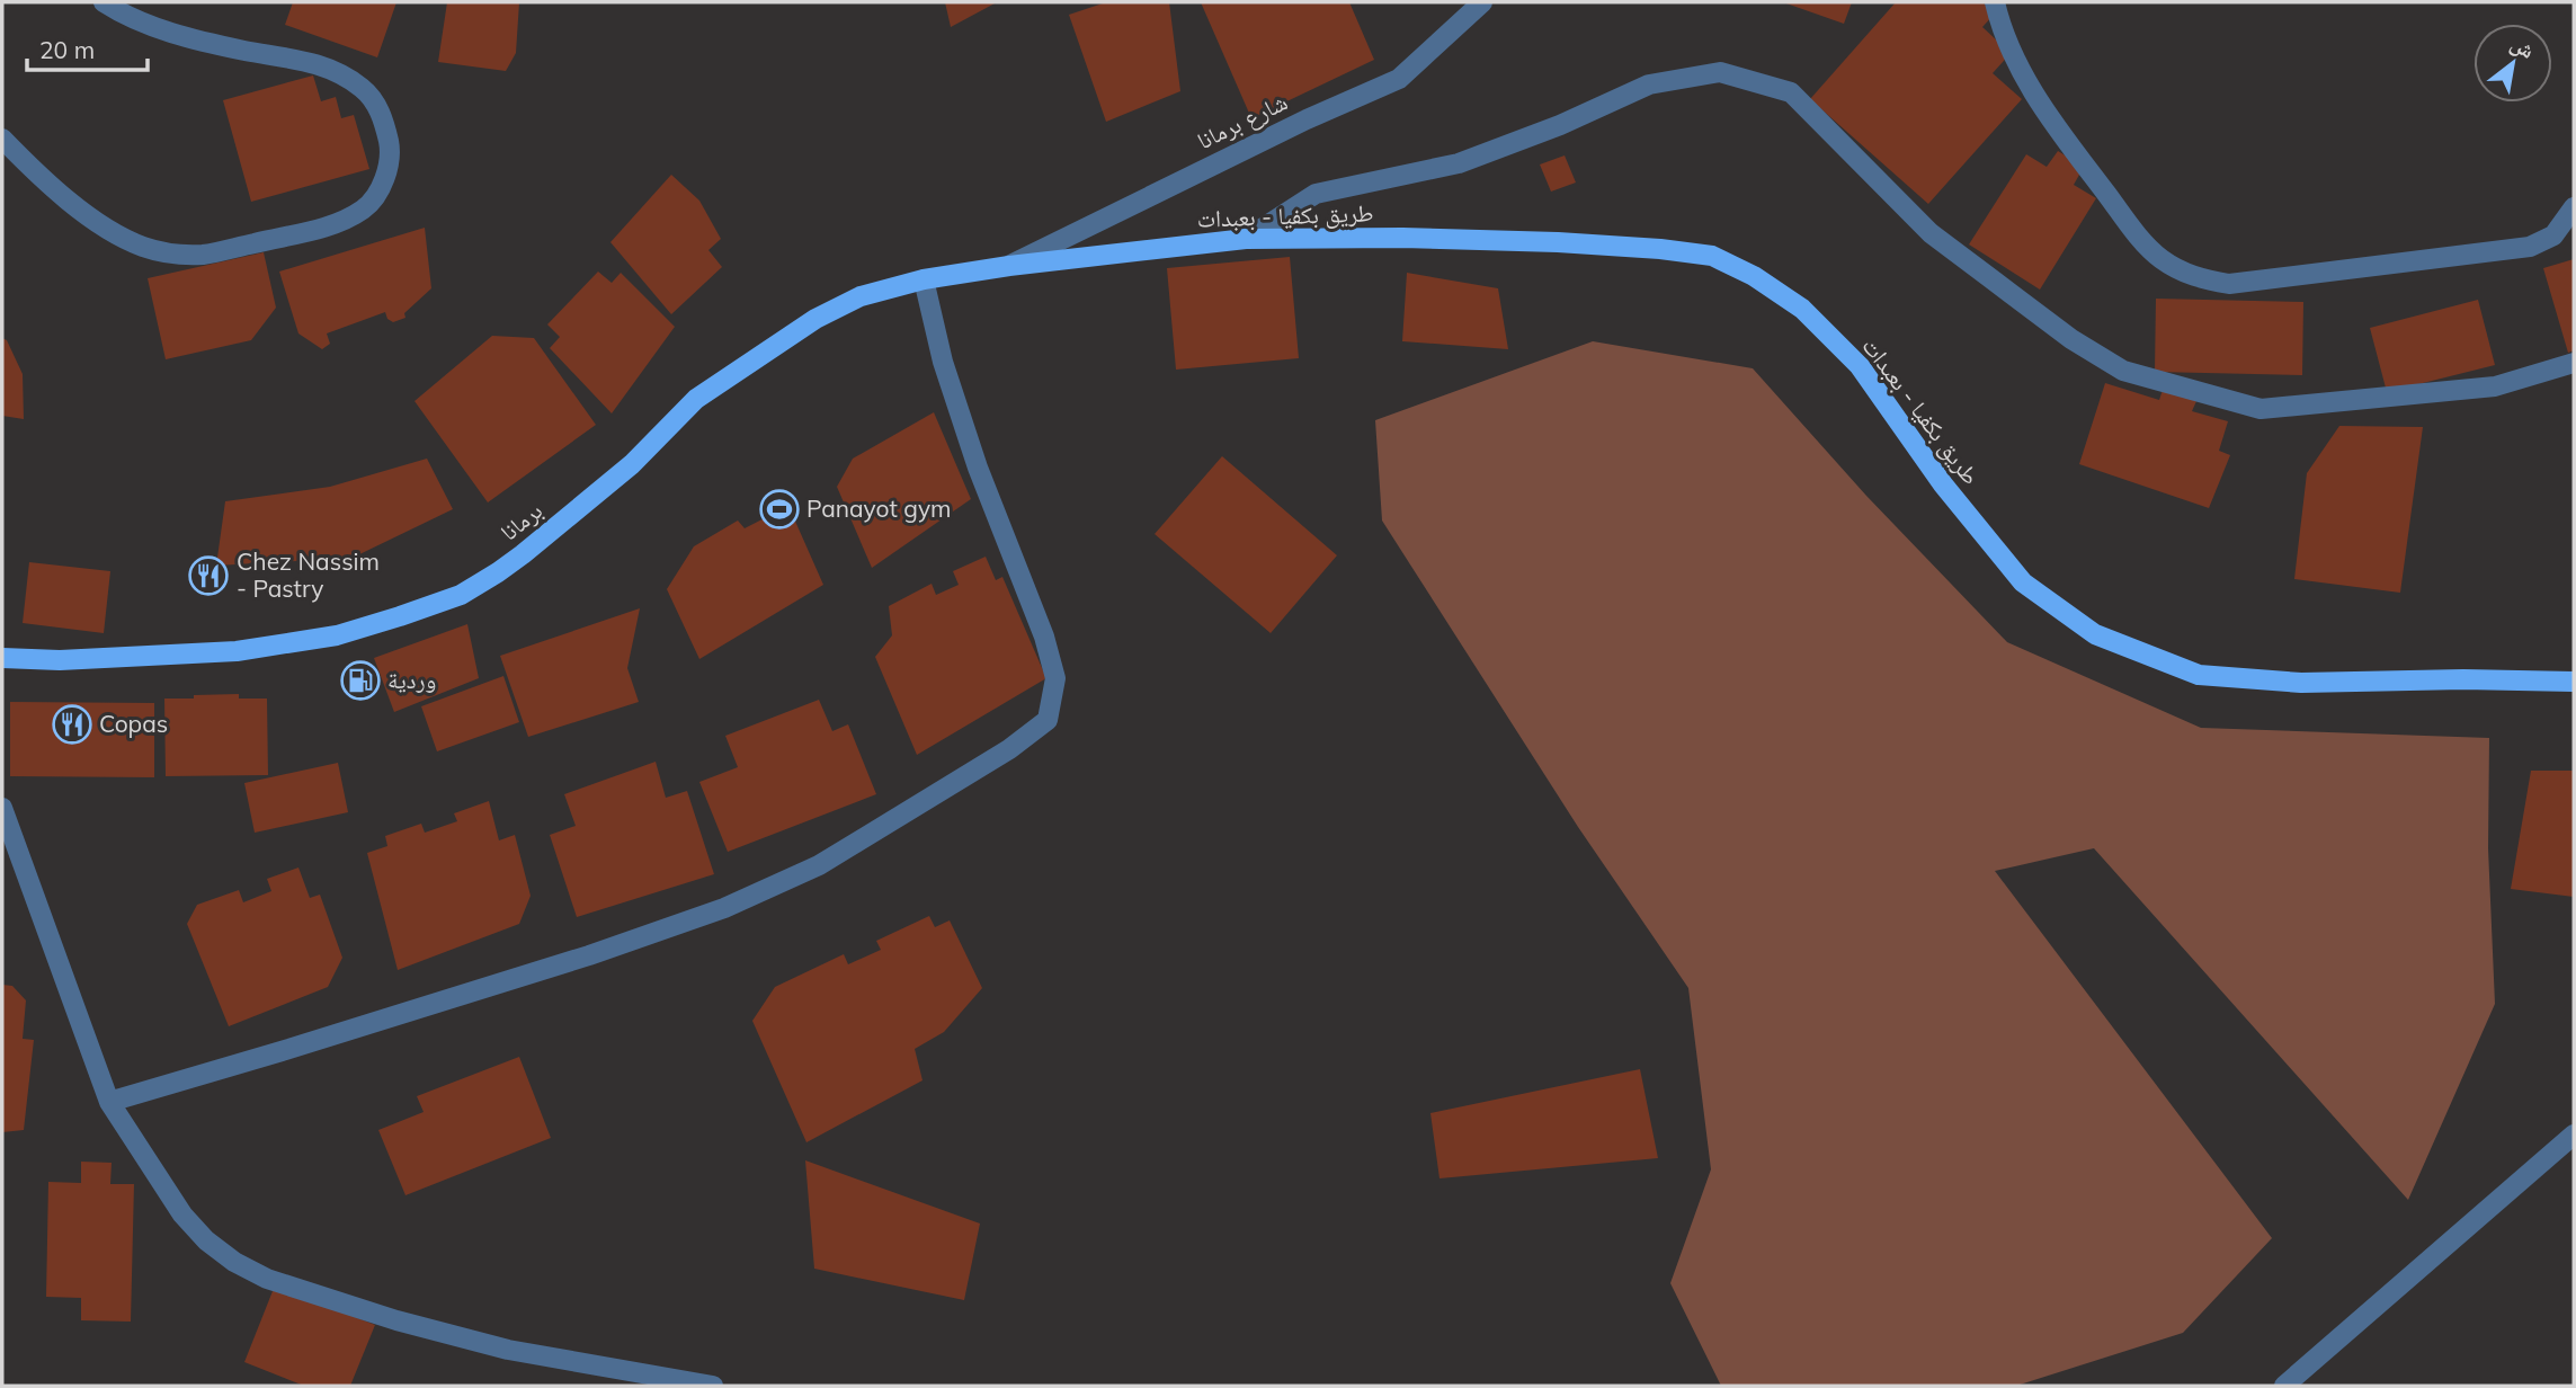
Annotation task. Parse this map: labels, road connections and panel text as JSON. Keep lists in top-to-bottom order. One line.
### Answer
{"streets":{"main road":["طريق بكفيا - بعبدات","برمانا"],"street":["شارع برمانا"]},"crossings":[["شارع برمانا","طريق بكفيا - بعبدات"],["شارع برمانا","برمانا"],["طريق بكفيا - بعبدات","برمانا"]],"places":{"sports":["Panayot gym"],"restaurant":["Chez Nassim - Pastry","Copas"],"fuel station":["وردية"]},"scale_bar":"20 m","north":"top right"}
